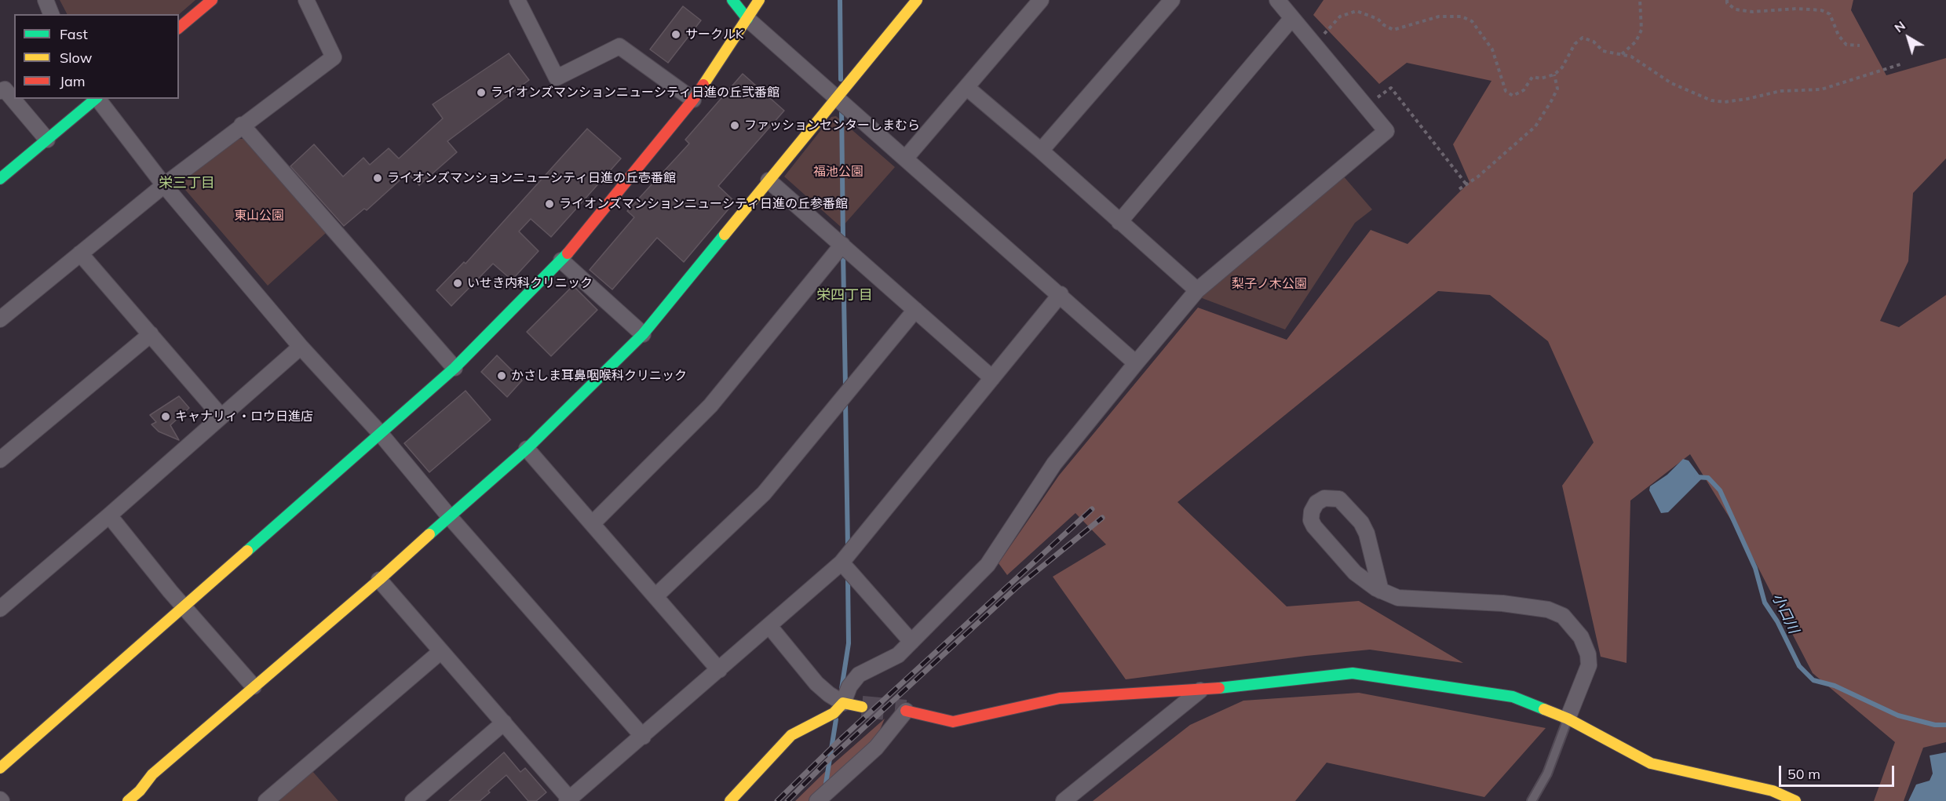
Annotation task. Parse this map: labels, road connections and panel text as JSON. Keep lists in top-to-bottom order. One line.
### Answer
{"districts":["栄三丁目","栄四丁目"],"water":["小口川"],"parks":["福池公園","東山公園","梨子ノ木公園"],"places":["サークルK","ライオンズマンションニューシティ日進の丘弐番館","ファッションセンターしまむら","ライオンズマンションニューシティ日進の丘壱番館","ライオンズマンションニューシティ日進の丘参番館","いせき内科クリニック","かさしま耳鼻咽喉科クリニック","キャナリィ・ロウ日進店"],"legend":["Fast","Slow","Jam"],"scale_bar":"50 m","north":"top left"}
